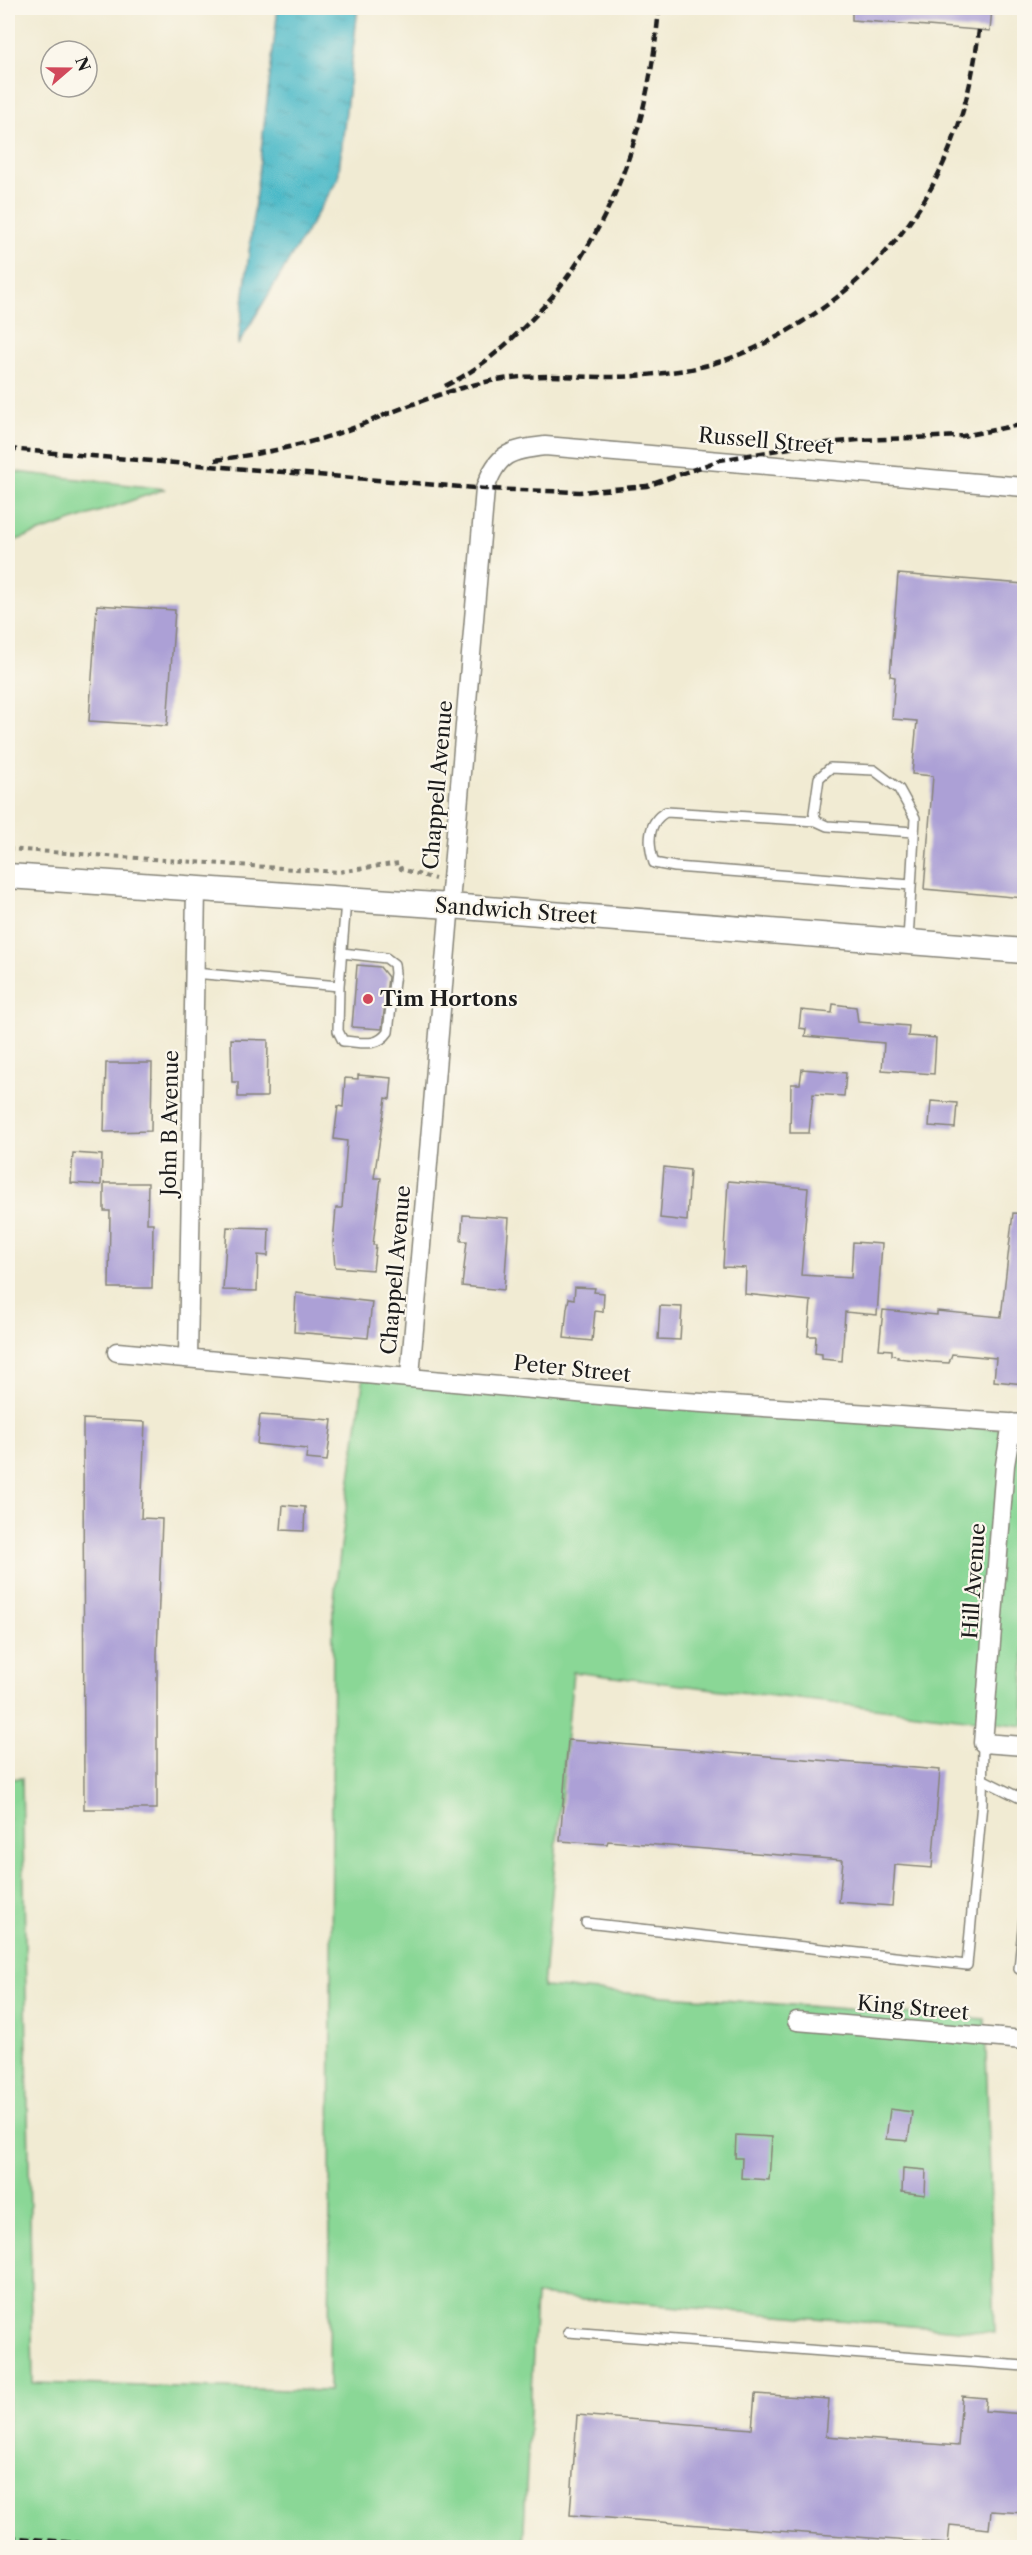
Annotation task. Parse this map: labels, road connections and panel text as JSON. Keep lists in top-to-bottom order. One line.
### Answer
{"streets":{"main road":["Sandwich Street"],"street":["Russell Street","Chappell Avenue","John B Avenue","Peter Street","Hill Avenue","King Street"]},"crossings":[["Russell Street","Chappell Avenue"],["Chappell Avenue","Sandwich Street"],["Chappell Avenue","Peter Street"],["Sandwich Street","John B Avenue"],["John B Avenue","Peter Street"],["Peter Street","Hill Avenue"]],"places":["Tim Hortons"],"north":"right"}
